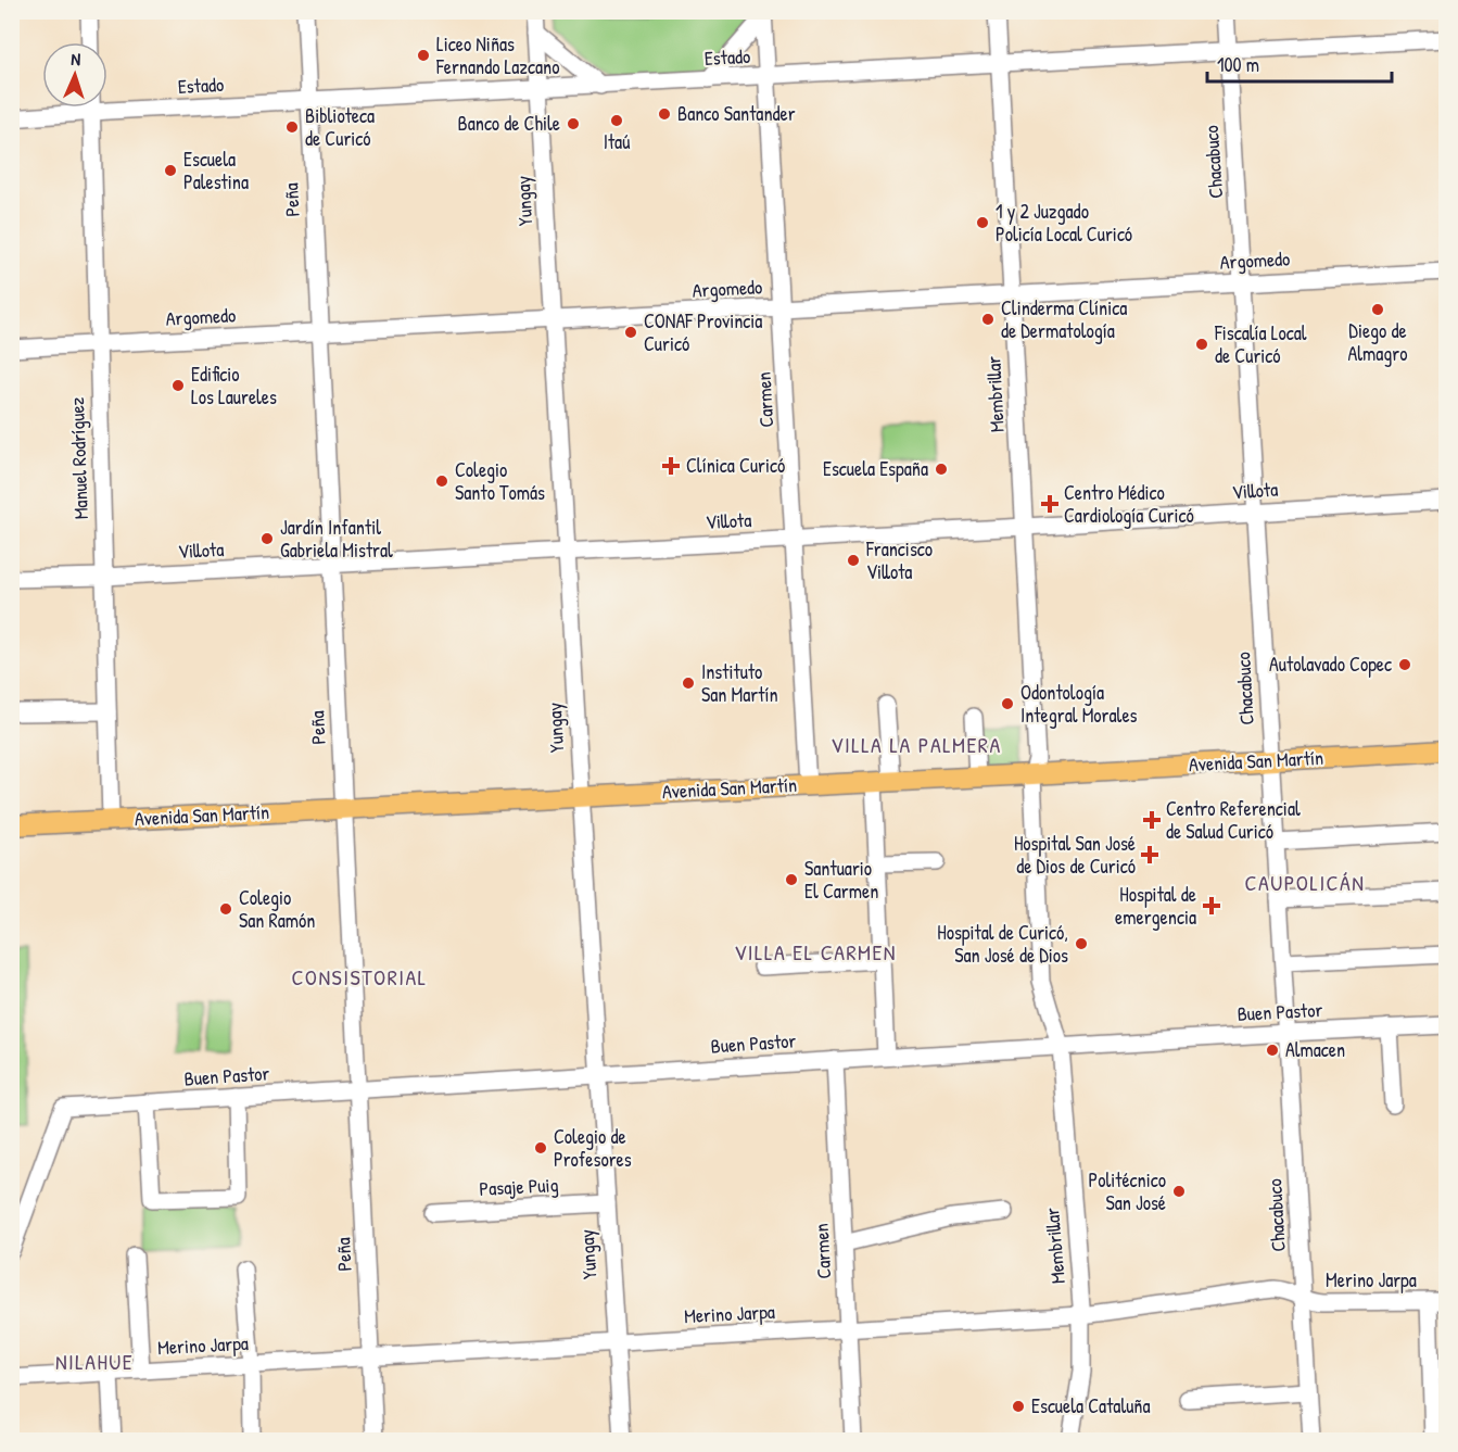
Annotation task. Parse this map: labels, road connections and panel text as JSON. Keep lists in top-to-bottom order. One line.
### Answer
{"streets":{"main road":["Avenida San Martín"],"street":["Estado","Chacabuco","Peña","Yungay","Argomedo","Membrillar","Carmen","Manuel Rodríguez","Villota","Buen Pastor","Pasaje Puig","Merino Jarpa"]},"crossings":[["Estado","Chacabuco"],["Estado","Peña"],["Estado","Yungay"],["Estado","Membrillar"],["Estado","Carmen"],["Estado","Manuel Rodríguez"],["Chacabuco","Argomedo"],["Chacabuco","Villota"],["Chacabuco","Avenida San Martín"],["Chacabuco","Buen Pastor"],["Chacabuco","Merino Jarpa"],["Peña","Argomedo"],["Peña","Villota"],["Peña","Avenida San Martín"],["Peña","Buen Pastor"],["Peña","Merino Jarpa"],["Yungay","Argomedo"],["Yungay","Villota"],["Yungay","Avenida San Martín"],["Yungay","Buen Pastor"],["Yungay","Pasaje Puig"],["Yungay","Merino Jarpa"],["Argomedo","Membrillar"],["Argomedo","Carmen"],["Argomedo","Manuel Rodríguez"],["Membrillar","Villota"],["Membrillar","Avenida San Martín"],["Membrillar","Buen Pastor"],["Membrillar","Merino Jarpa"],["Carmen","Villota"],["Carmen","Avenida San Martín"],["Carmen","Buen Pastor"],["Carmen","Merino Jarpa"],["Manuel Rodríguez","Villota"],["Manuel Rodríguez","Avenida San Martín"]],"districts":["VILLA LA PALMERA","CAUPOLICÁN","VILLA EL CARMEN","CONSISTORIAL","NILAHUE"],"places":{"other":["Liceo Niñas Fernando Lazcano","Banco Santander","Itaú","Banco de Chile","Biblioteca de Curicó","Escuela Palestina","1 y 2 Juzgado Policía Local Curicó","Diego de Almagro","Clinderma Clínica de Dermatología","CONAF Provincia Curicó","Fiscalía Local de Curicó","Edificio Los Laureles","Escuela España","Colegio Santo Tomás","Jardín Infantil Gabriela Mistral","Francisco Villota","Autolavado Copec","Instituto San Martín","Odontología Integral Morales","Santuario El Carmen","Colegio San Ramón","Hospital de Curicó, San José de Dios","Almacen","Colegio de Profesores","Politécnico San José","Escuela Cataluña"],"health":["Clínica Curicó","Centro Médico Cardiología Curicó","Centro Referencial de Salud Curicó","Hospital San José de Dios de Curicó","Hospital de emergencia"]},"scale_bar":"100 m","north":"top"}
